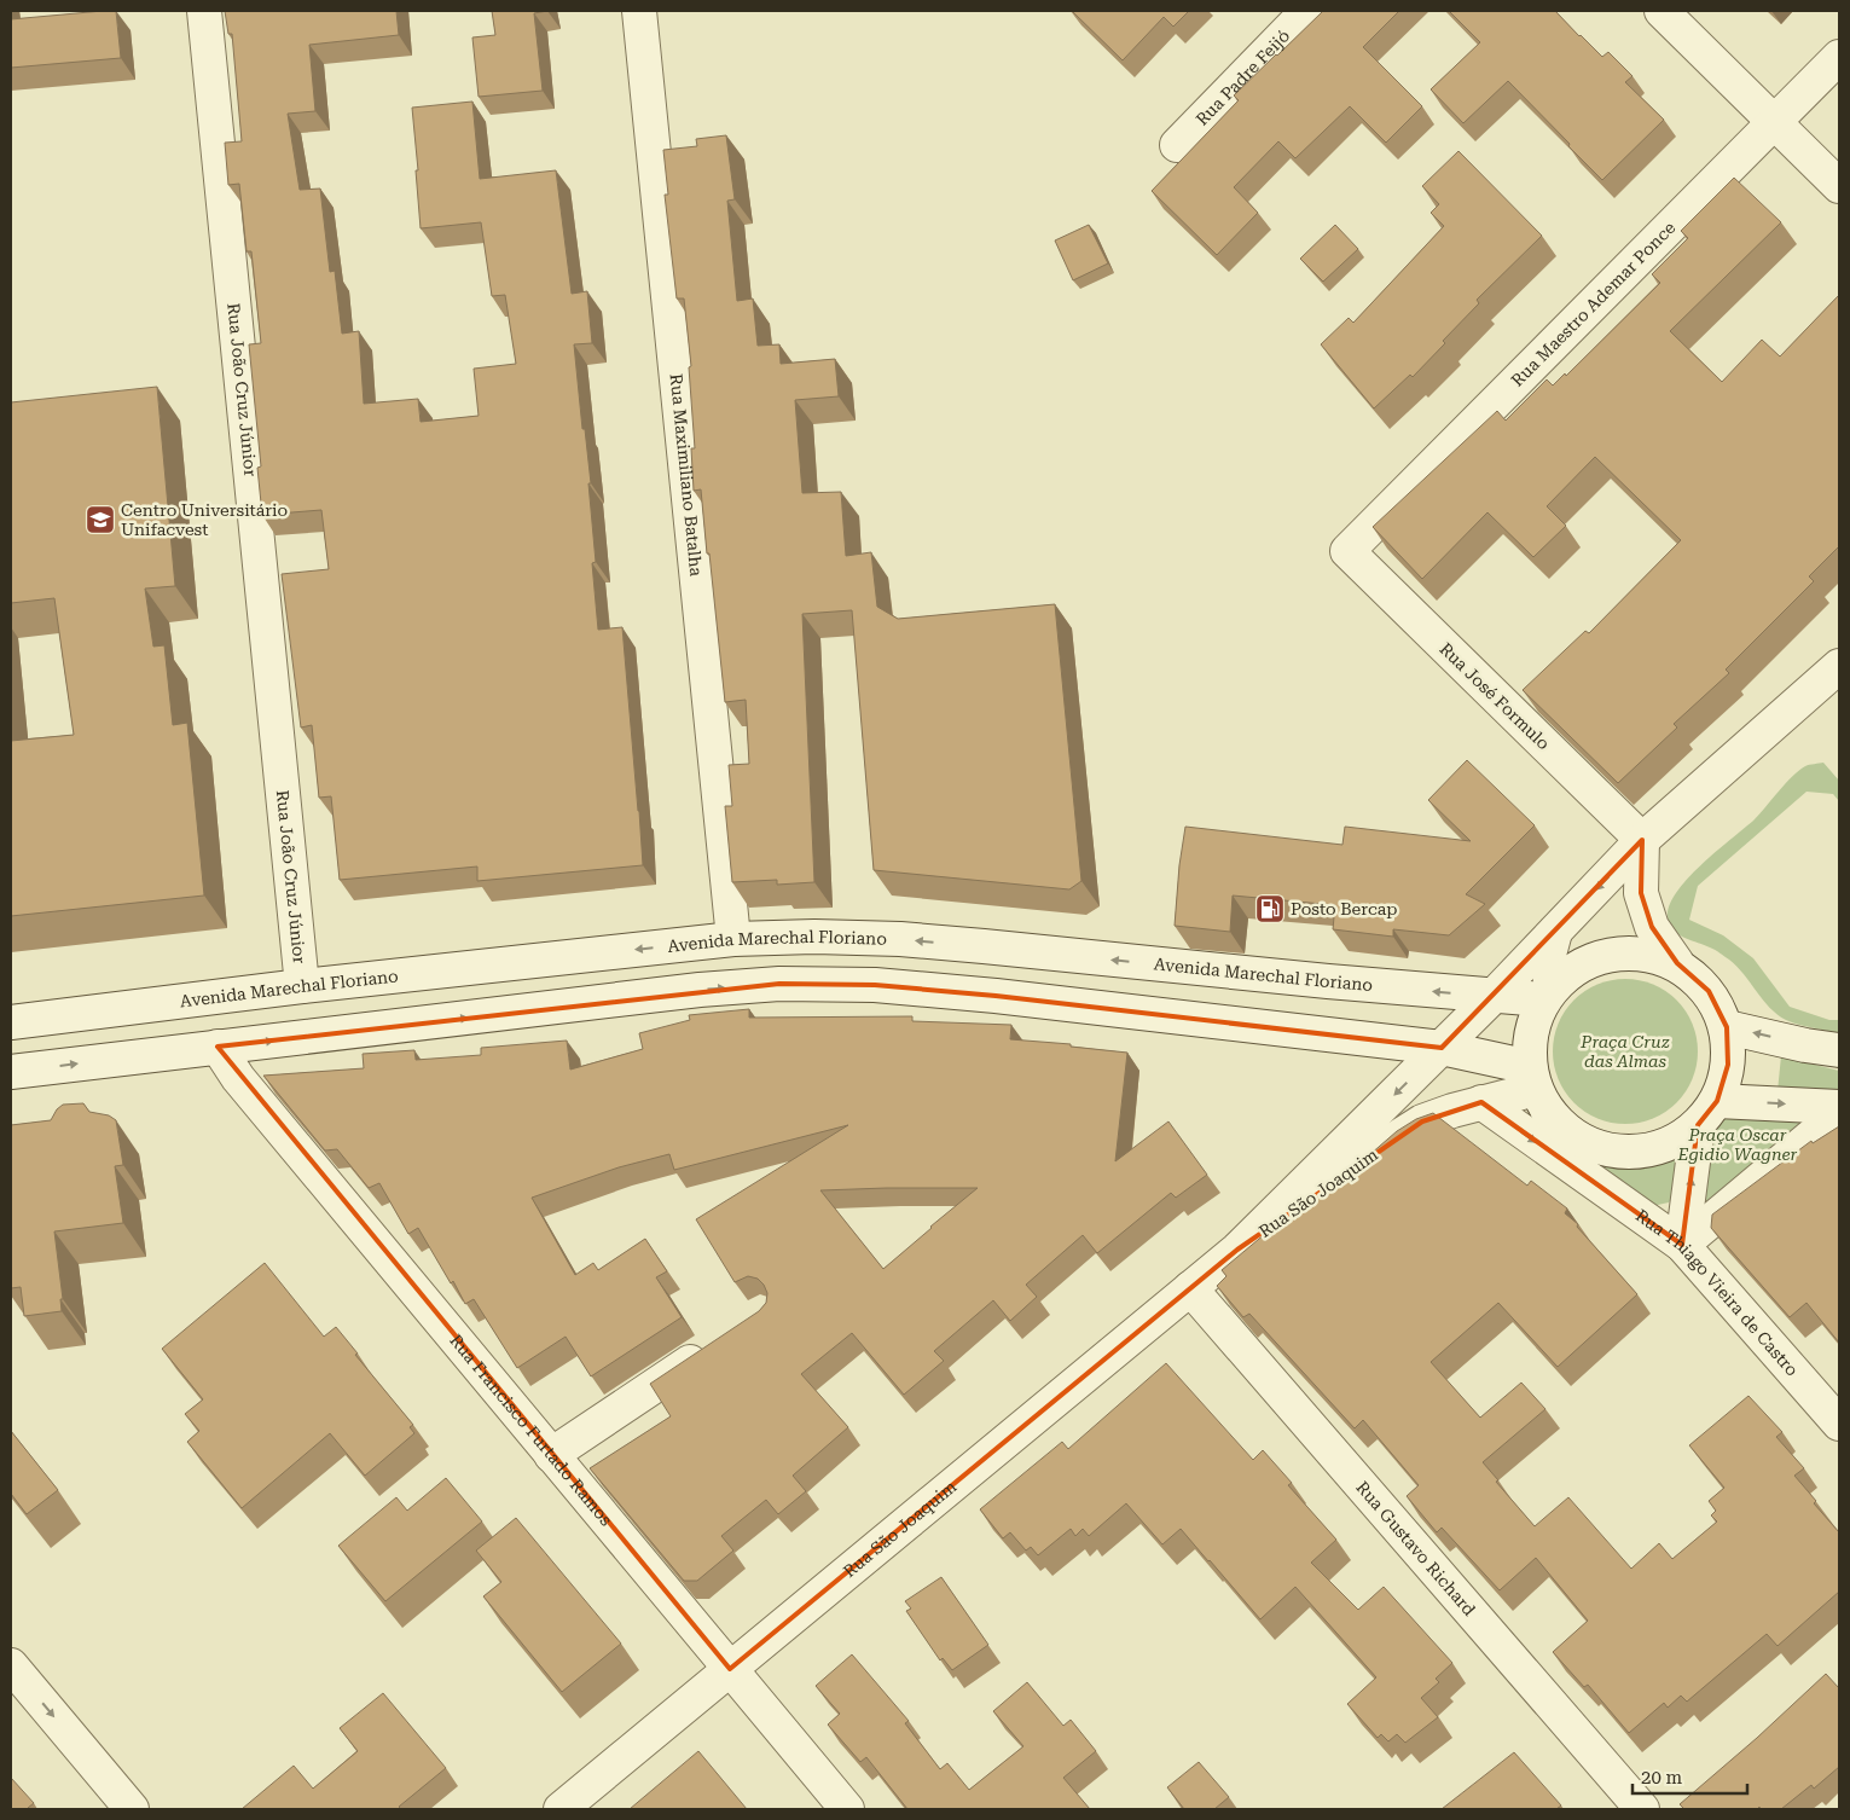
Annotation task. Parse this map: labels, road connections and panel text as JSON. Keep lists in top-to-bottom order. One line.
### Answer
{"streets":{"street":["Rua Padre Feijó","Rua Maestro Ademar Ponce","Rua João Cruz Júnior","Rua Maximiliano Batalha","Rua José Formulo","Avenida Marechal Floriano","Rua São Joaquim","Rua Thiago Vieira de Castro","Rua Francisco Furtado Ramos","Rua Gustavo Richard"]},"crossings":[["Rua Maestro Ademar Ponce","Rua José Formulo"],["Rua João Cruz Júnior","Avenida Marechal Floriano"],["Rua Maximiliano Batalha","Avenida Marechal Floriano"],["Rua José Formulo","Rua São Joaquim"],["Avenida Marechal Floriano","Rua São Joaquim"],["Avenida Marechal Floriano","Rua Thiago Vieira de Castro"],["Rua São Joaquim","Rua Thiago Vieira de Castro"],["Rua São Joaquim","Rua Francisco Furtado Ramos"],["Rua São Joaquim","Rua Gustavo Richard"]],"parks":["Praça Cruz das Almas","Praça Oscar Egidio Wagner"],"places":{"school or university":["Centro Universitário Unifacvest"],"fuel station":["Posto Bercap"]},"scale_bar":"20 m"}
